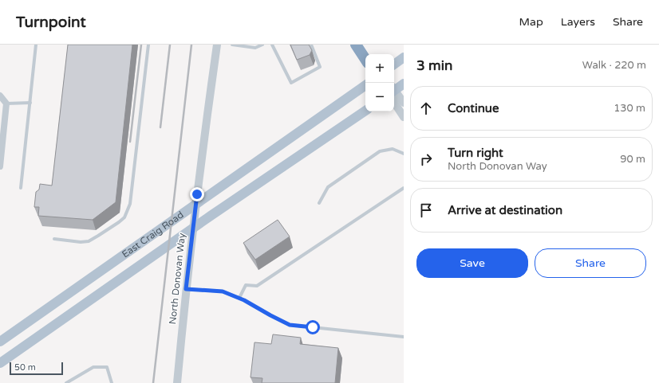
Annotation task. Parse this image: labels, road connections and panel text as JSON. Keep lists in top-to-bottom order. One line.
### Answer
{"streets":{"main road":["East Craig Road"],"street":["North Donovan Way"]},"scale_bar":"50 m","page":{"header":"Turnpoint","nav":["Map","Layers","Share"],"heading":["3 min","Walk · 220 m"],"map_buttons":["+","−"],"list":[["Continue","130 m"],["Turn right","North Donovan Way","90 m"],"Arrive at destination"],"buttons":["Save","Share"],"scale":"50 m"}}
